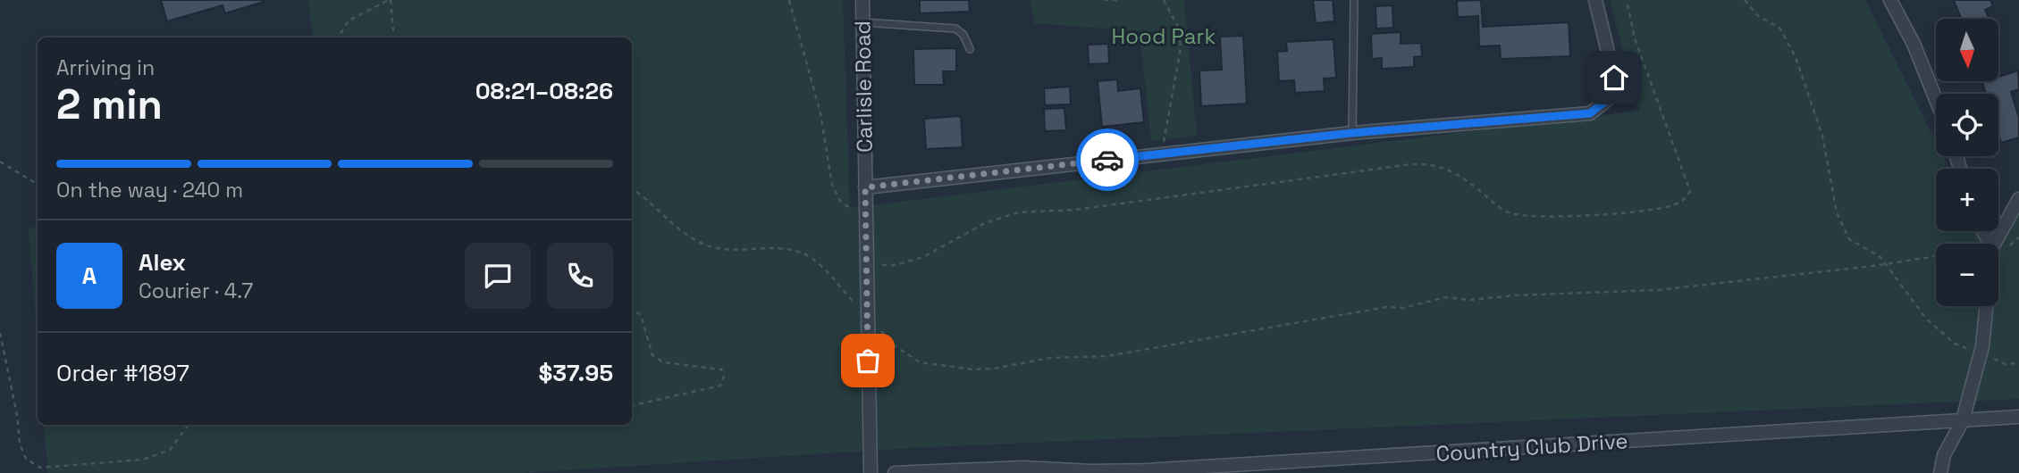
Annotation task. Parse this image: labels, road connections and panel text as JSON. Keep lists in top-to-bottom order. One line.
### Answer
{"streets":{"street":["Carlisle Road","Country Club Drive"]},"parks":["Hood Park"],"north":"bottom","page":{"map_buttons":["+","−"],"heading":["2 min","Arriving in","08:21–08:26"],"panel":["Alex","Courier · 4.7","Order #1897","$37.95"],"bar":"On the way · 240 m","round":"A"}}
